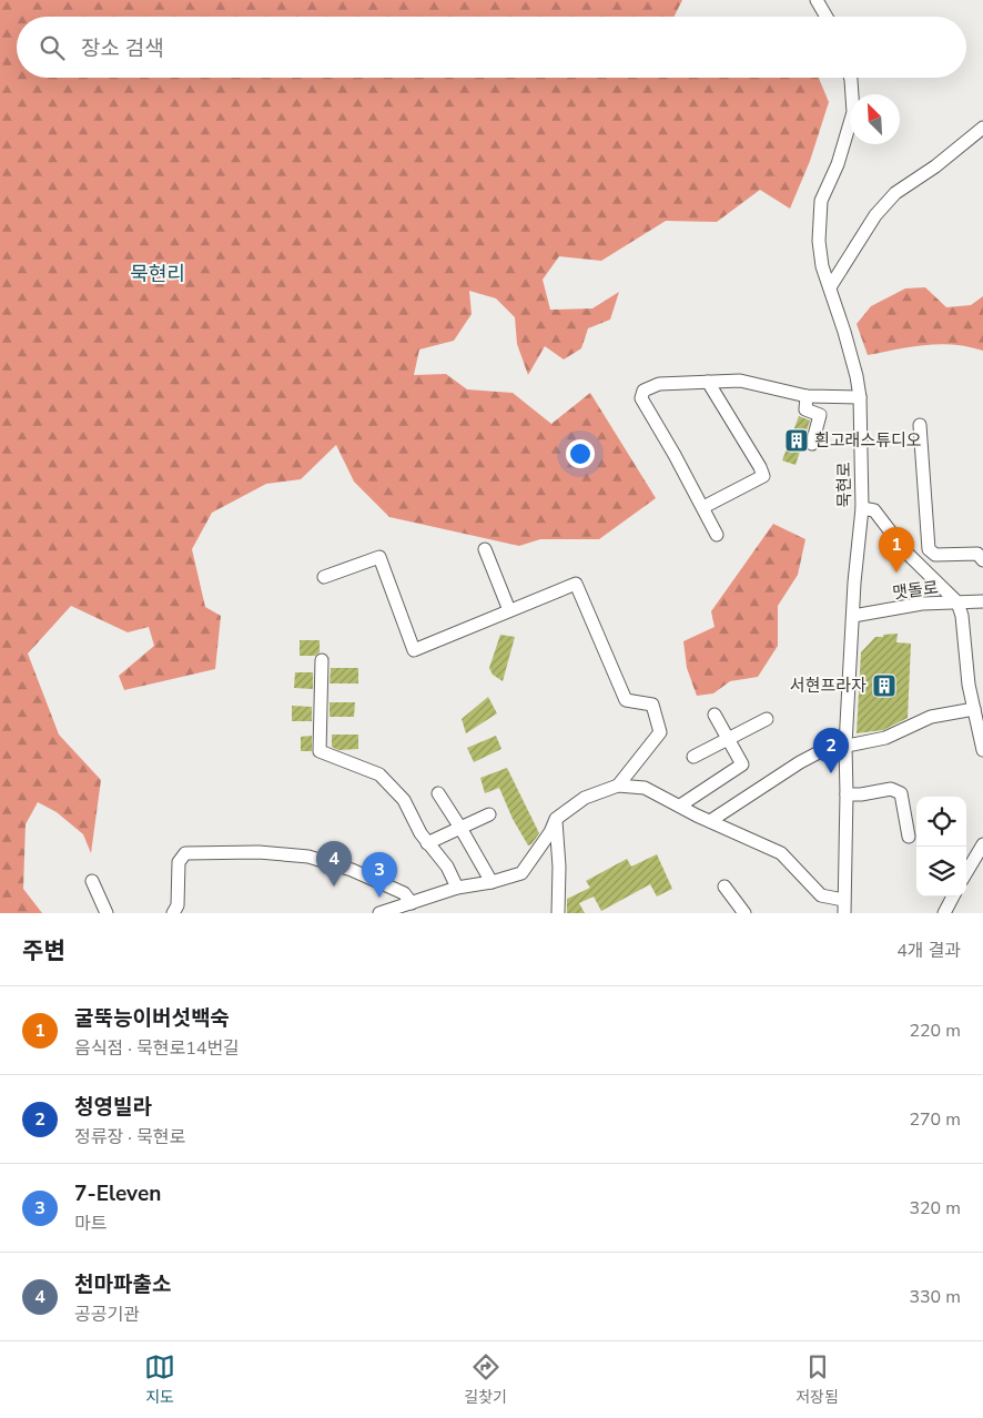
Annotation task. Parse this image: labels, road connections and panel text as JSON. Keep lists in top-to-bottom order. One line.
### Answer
{"streets":{"street":["묵현로","맷돌로"]},"crossings":[["묵현로","맷돌로"]],"districts":["묵현리"],"places":{"building":["흰고래스튜디오","서현프라자"]},"north":"top left","page":{"search":"장소 검색","pins":["1","2","4","3"],"heading":["주변","4개 결과"],"list":[{"mark":"1","name":"굴뚝능이버섯백숙","note":"음식점 · 묵현로14번길","value":"220 m"},{"mark":"2","name":"청영빌라","note":"정류장 · 묵현로","value":"270 m"},{"mark":"3","name":"7-Eleven","note":"마트","value":"320 m"},{"mark":"4","name":"천마파출소","note":"공공기관","value":"330 m"}],"nav":["지도","길찾기","저장됨"]}}
